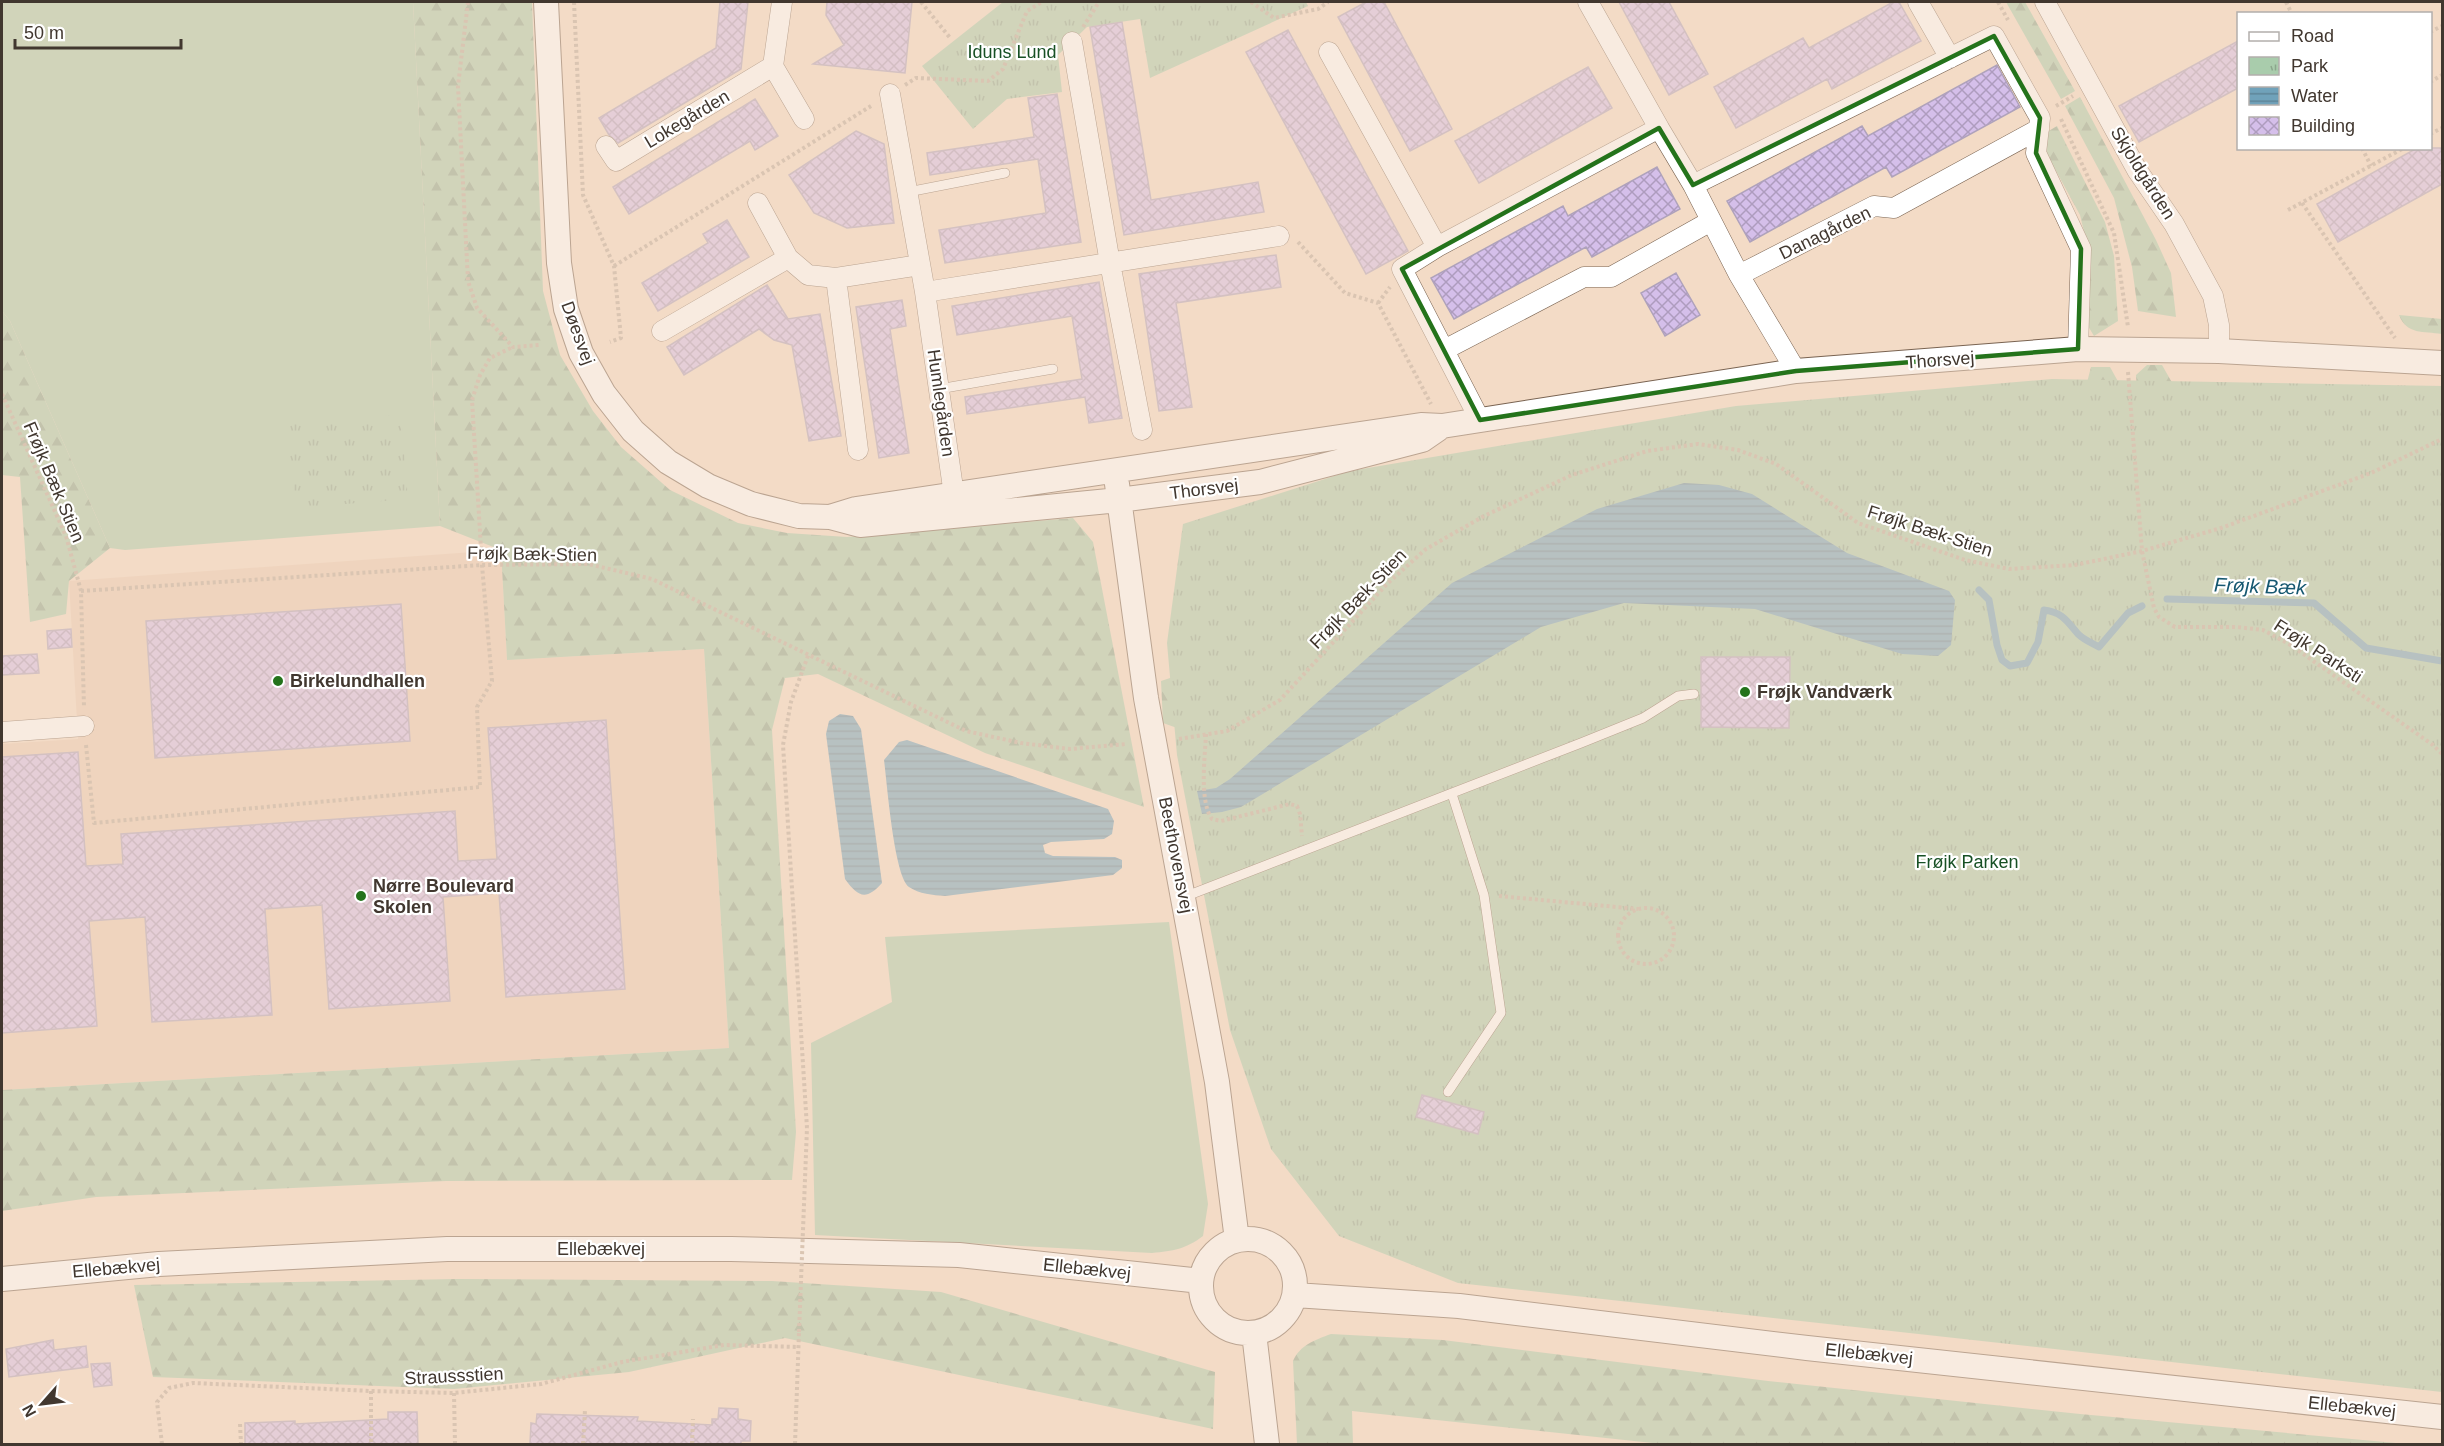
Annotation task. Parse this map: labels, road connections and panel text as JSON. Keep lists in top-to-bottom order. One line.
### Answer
{"streets":{"street":["Lokegården","Skjoldgården","Danagården","Døesvej","Thorsvej","Humlegården","Beethovensvej","Ellebækvej"],"path":["Frøjk Bæk Stien","Frøjk Bæk-Stien","Frøjk Parksti","Straussstien"]},"crossings":[["Skjoldgården","Thorsvej"],["Døesvej","Thorsvej"],["Døesvej","Humlegården"],["Thorsvej","Humlegården"],["Thorsvej","Beethovensvej"],["Frøjk Bæk Stien","Frøjk Bæk-Stien"],["Frøjk Bæk-Stien","Frøjk Parksti"],["Beethovensvej","Ellebækvej"]],"water":["Frøjk Bæk"],"parks":["Iduns Lund","Frøjk Parken"],"places":["Birkelundhallen","Frøjk Vandværk","Nørre Boulevard Skolen"],"legend":["Road","Park","Water","Building"],"scale_bar":"50 m","north":"bottom left"}
